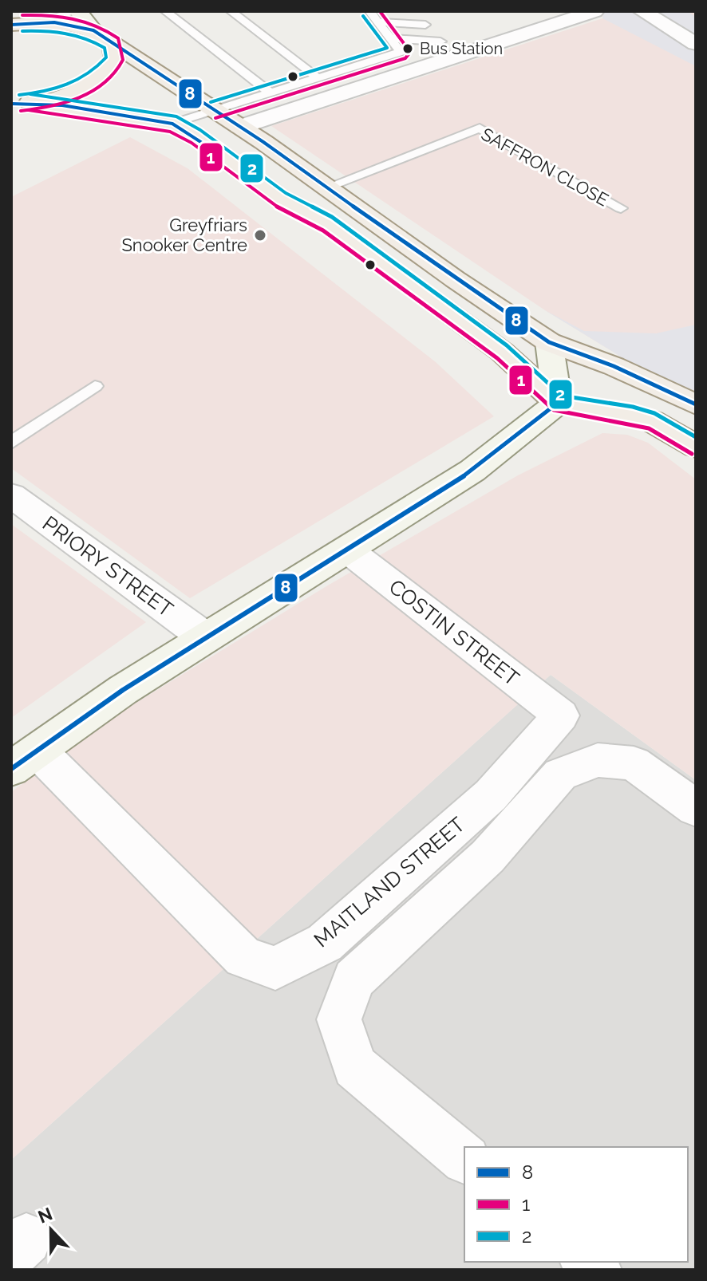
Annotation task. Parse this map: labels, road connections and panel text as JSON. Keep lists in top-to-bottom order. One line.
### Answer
{"streets":{"street":["PRIORY STREET","COSTIN STREET","MAITLAND STREET"],"lane":["SAFFRON CLOSE"]},"crossings":[["COSTIN STREET","MAITLAND STREET"]],"places":["Bus Station","Greyfriars Snooker Centre"],"lines":["transit line 1","transit line 2","transit line 8"],"legend":["8","1","2"],"north":"top"}
